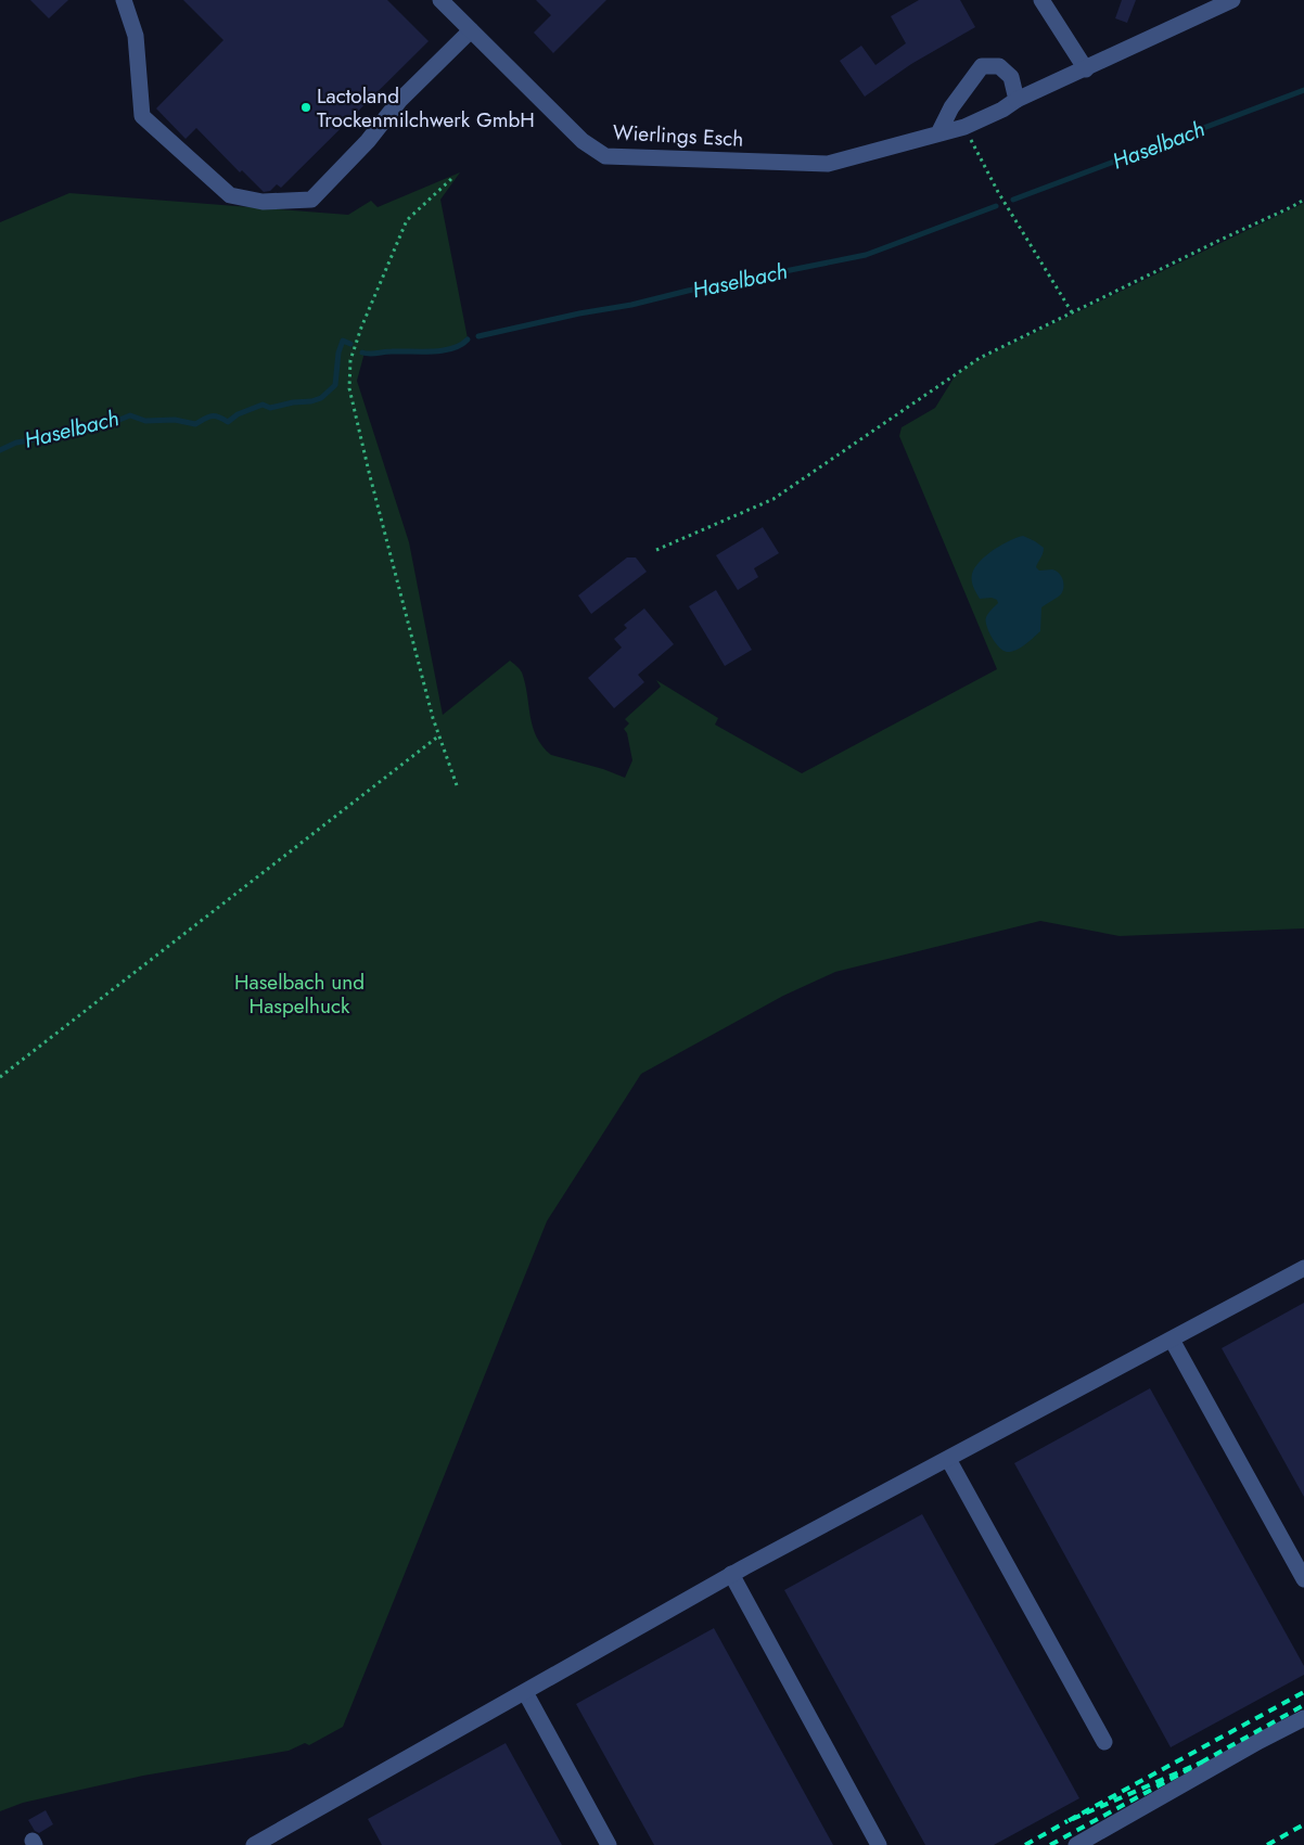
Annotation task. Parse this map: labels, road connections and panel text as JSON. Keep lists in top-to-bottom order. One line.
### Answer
{"streets":{"street":["Wierlings Esch"]},"water":["Haselbach"],"parks":["Haselbach und Haspelhuck"],"places":["Lactoland Trockenmilchwerk GmbH"]}
